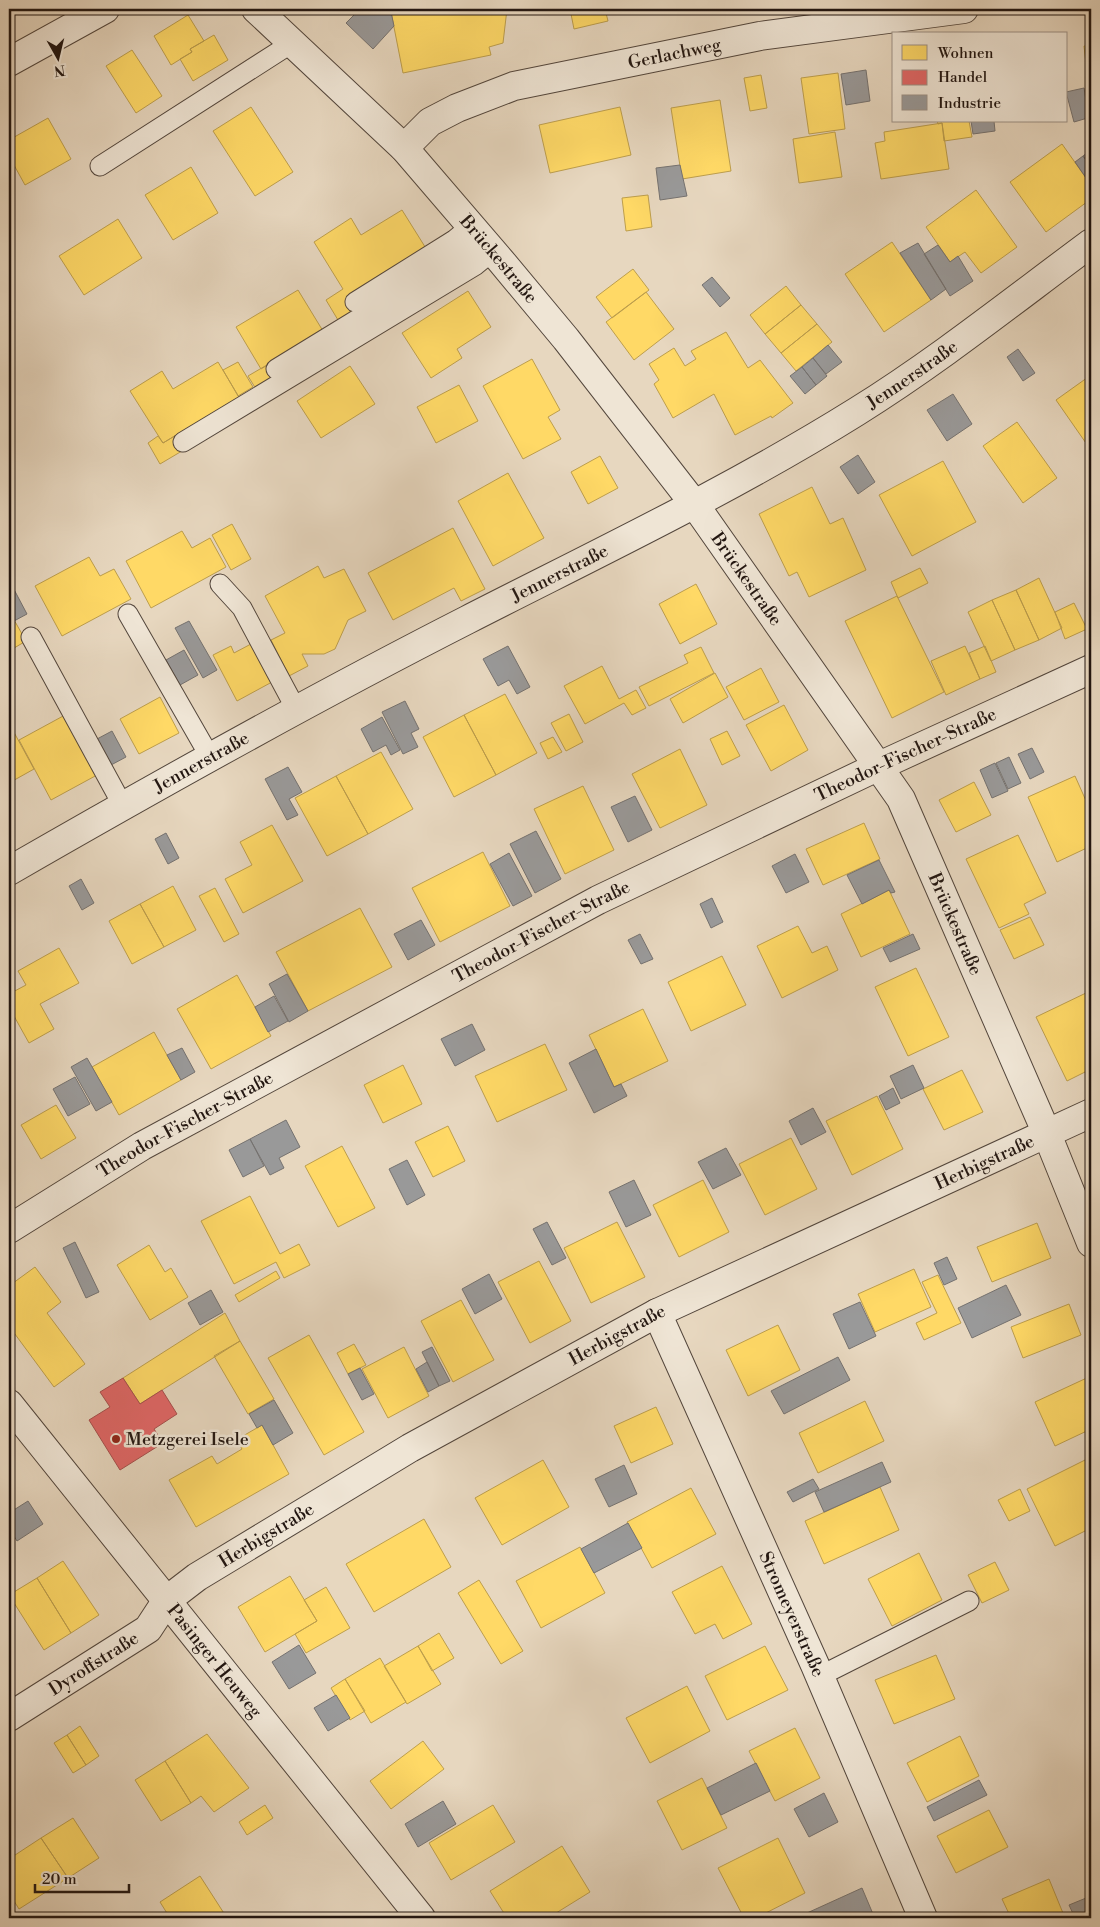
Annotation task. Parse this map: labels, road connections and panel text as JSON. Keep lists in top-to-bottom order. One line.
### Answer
{"streets":{"street":["Gerlachweg","Brückestraße","Jennerstraße","Theodor-Fischer-Straße","Herbigstraße","Stromeyerstraße","Pasinger Heuweg","Dyroffstraße"]},"crossings":[["Gerlachweg","Brückestraße"],["Brückestraße","Jennerstraße"],["Brückestraße","Theodor-Fischer-Straße"],["Brückestraße","Herbigstraße"],["Herbigstraße","Stromeyerstraße"],["Herbigstraße","Pasinger Heuweg"],["Herbigstraße","Dyroffstraße"],["Pasinger Heuweg","Dyroffstraße"]],"places":["Metzgerei Isele"],"legend":["Wohnen","Handel","Industrie"],"scale_bar":"20 m","north":"bottom"}
